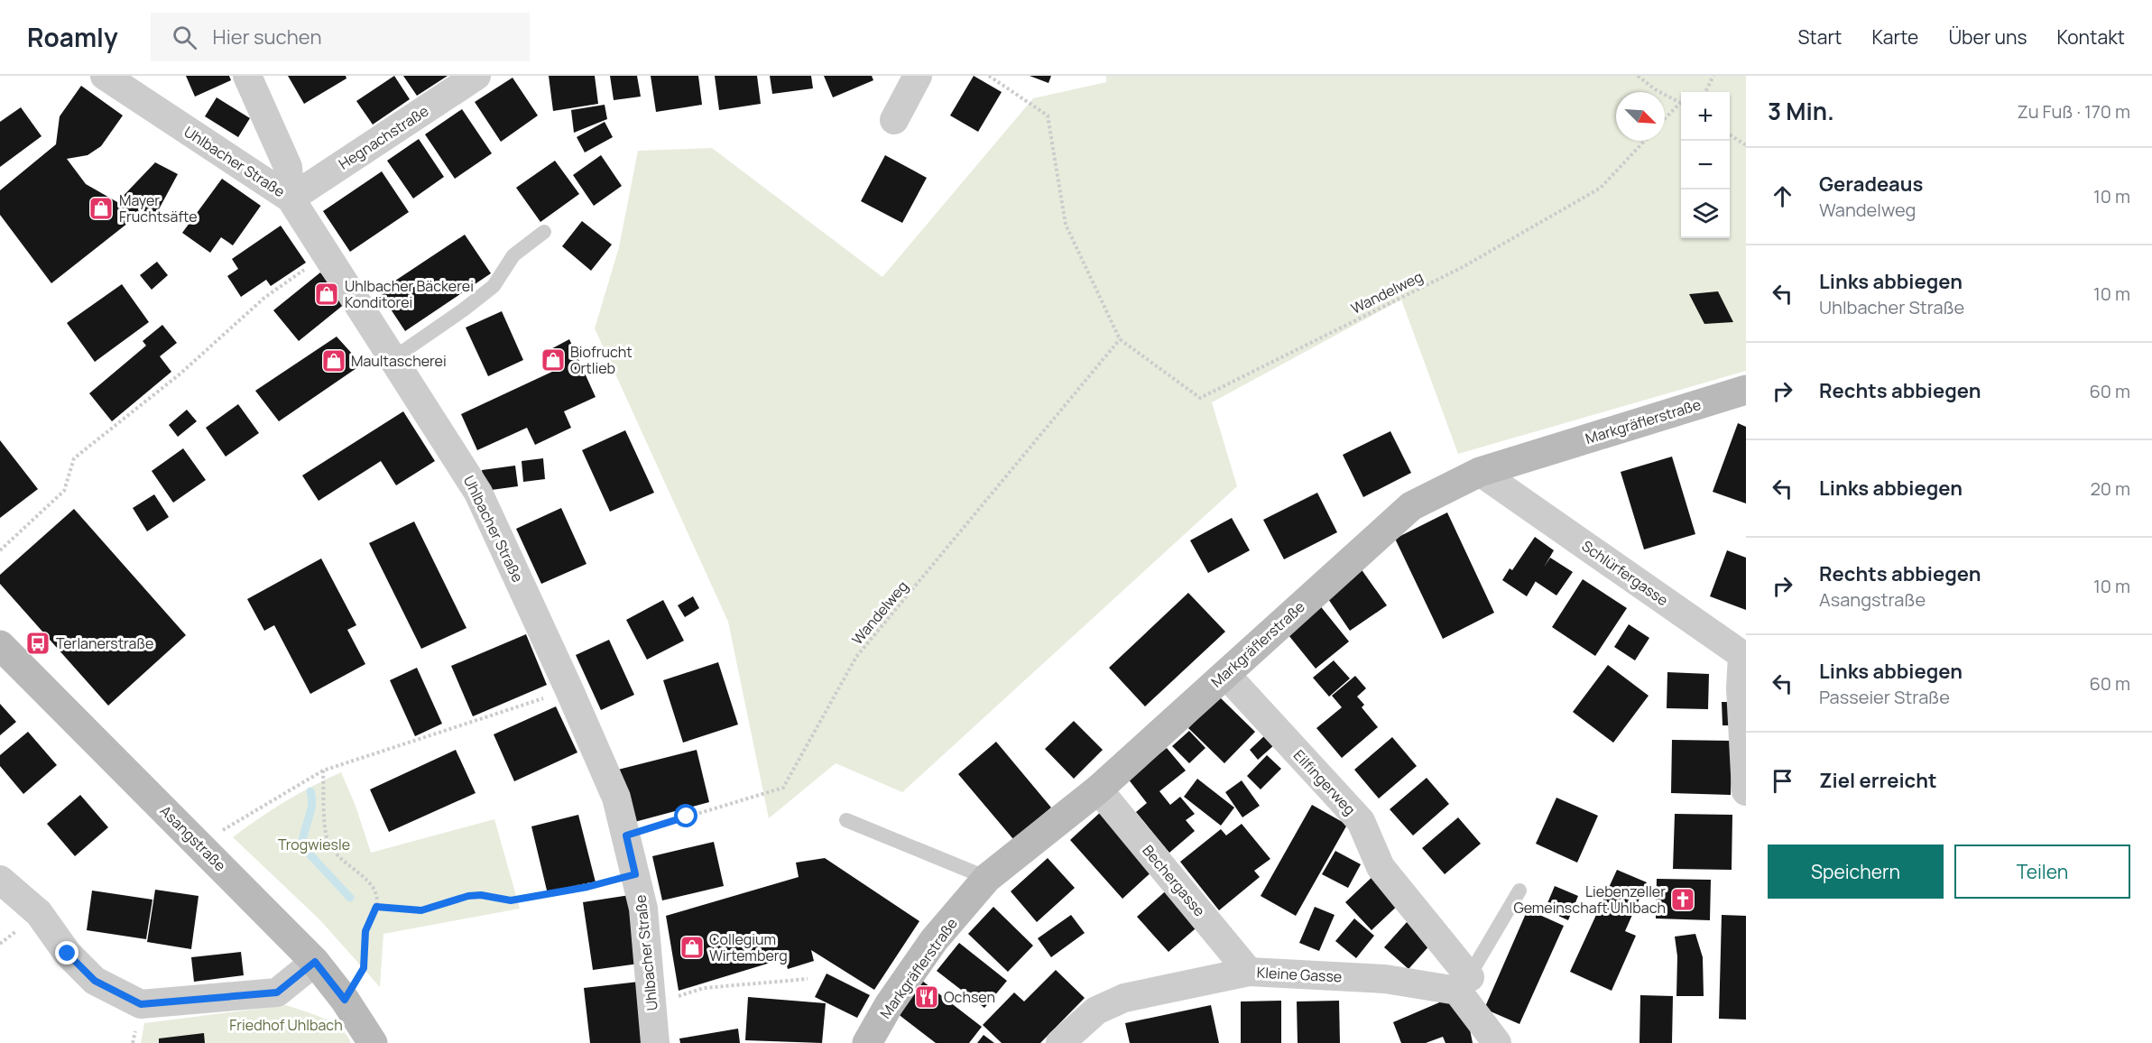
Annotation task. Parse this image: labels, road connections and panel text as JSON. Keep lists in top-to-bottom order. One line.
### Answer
{"streets":{"street":["Hegnachstraße","Uhlbacher Straße","Markgräflerstraße","Schlürfergasse","Eilfingerweg","Asangstraße","Bechergasse","Kleine Gasse"],"path":["Wandelweg"]},"crossings":[["Hegnachstraße","Uhlbacher Straße"],["Uhlbacher Straße","Wandelweg"],["Markgräflerstraße","Schlürfergasse"],["Markgräflerstraße","Eilfingerweg"],["Markgräflerstraße","Bechergasse"],["Eilfingerweg","Kleine Gasse"],["Bechergasse","Kleine Gasse"]],"parks":["Trogwiesle","Friedhof Uhlbach"],"places":{"shop":["Mayer Fruchtsäfte","Uhlbacher Bäckerei Konditorei","Biofrucht Ortlieb","Maultascherei","Collegium Wirtemberg"],"bus stop":["Terlanerstraße"],"church":["Liebenzeller Gemeinschaft Uhlbach"],"restaurant":["Ochsen"]},"north":"bottom right","page":{"header":"Roamly","search":"Hier suchen","nav":["Start","Karte","Über uns","Kontakt"],"heading":["3 Min.","Zu Fuß · 170 m"],"map_buttons":["+","−"],"list":[["Geradeaus","Wandelweg","10 m"],["Links abbiegen","Uhlbacher Straße","10 m"],["Rechts abbiegen","60 m"],["Links abbiegen","20 m"],["Rechts abbiegen","Asangstraße","10 m"],["Links abbiegen","Passeier Straße","60 m"],"Ziel erreicht"],"buttons":["Speichern","Teilen"]}}
